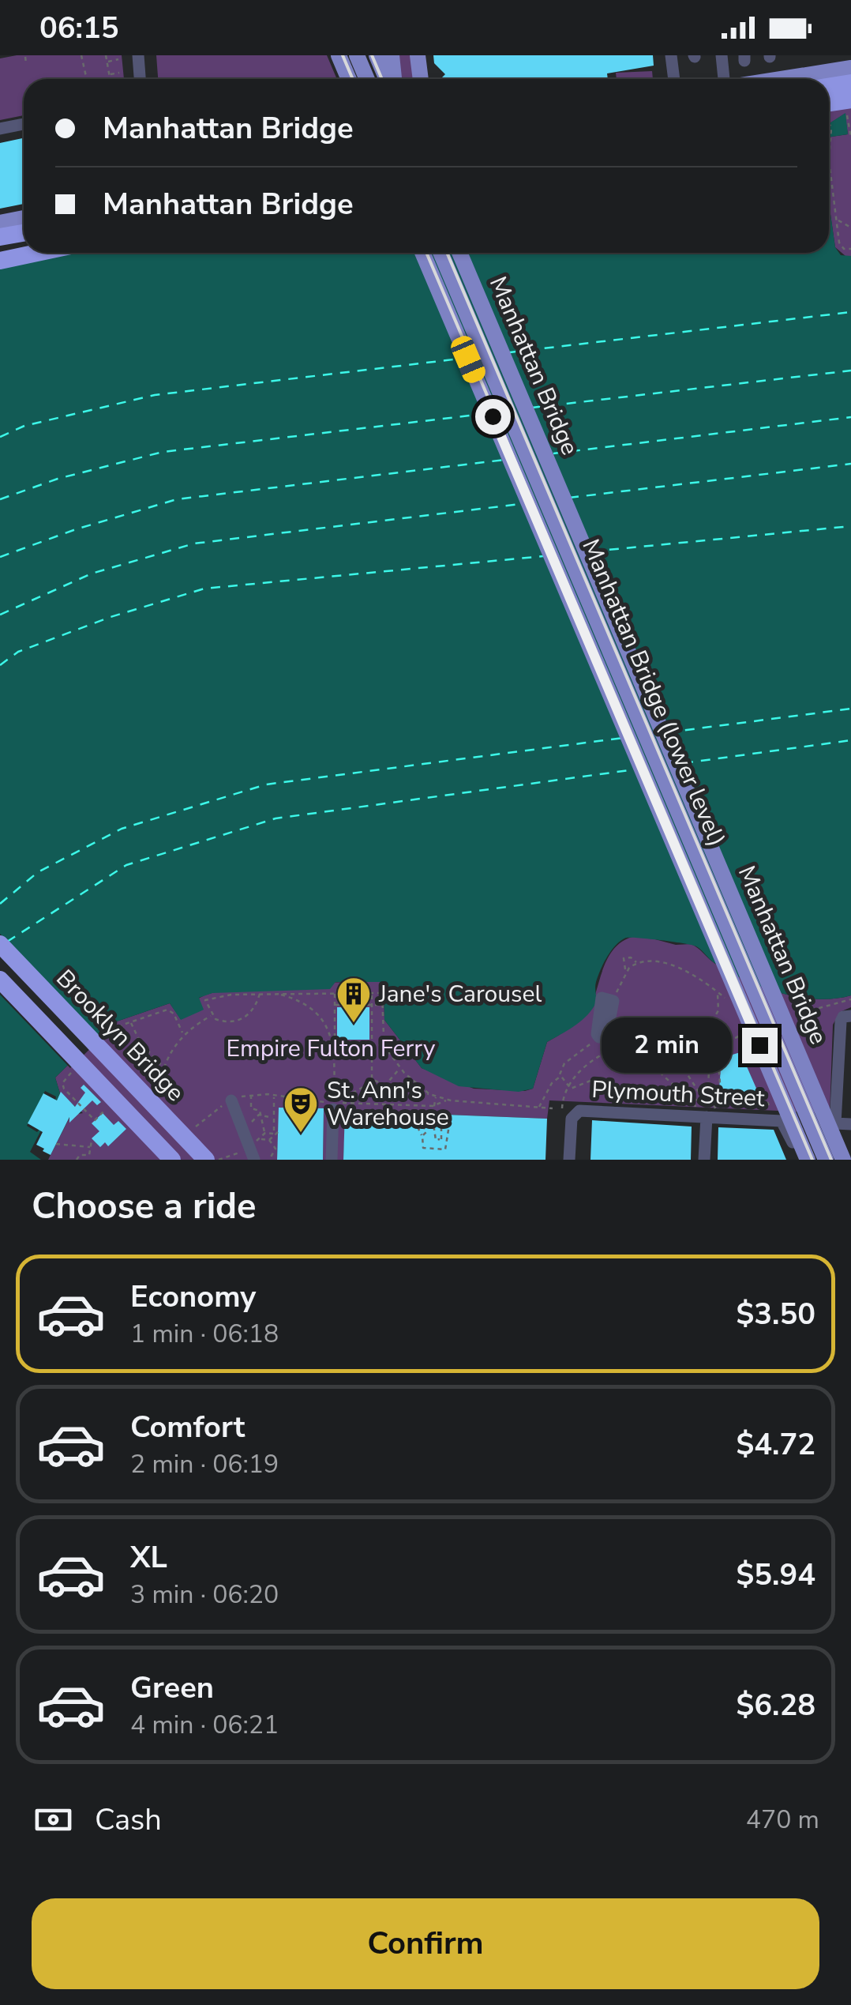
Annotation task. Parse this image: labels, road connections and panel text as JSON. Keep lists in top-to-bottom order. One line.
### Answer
{"streets":{"highway":["Brooklyn Bridge"],"main road":["Manhattan Bridge","Manhattan Bridge (lower level)"],"street":["Plymouth Street"]},"parks":["Empire Fulton Ferry"],"places":{"building":["Jane's Carousel"],"theatre":["St. Ann's Warehouse"]},"page":{"status":"06:15","banner":["Manhattan Bridge","Manhattan Bridge"],"bubble":"2 min","heading":"Choose a ride","list":[{"name":"Economy","note":"1 min · 06:18","value":"$3.50"},{"name":"Comfort","note":"2 min · 06:19","value":"$4.72"},{"name":"XL","note":"3 min · 06:20","value":"$5.94"},{"name":"Green","note":"4 min · 06:21","value":"$6.28"}],"pay":["Cash","470 m"],"buttons":"Confirm"}}
